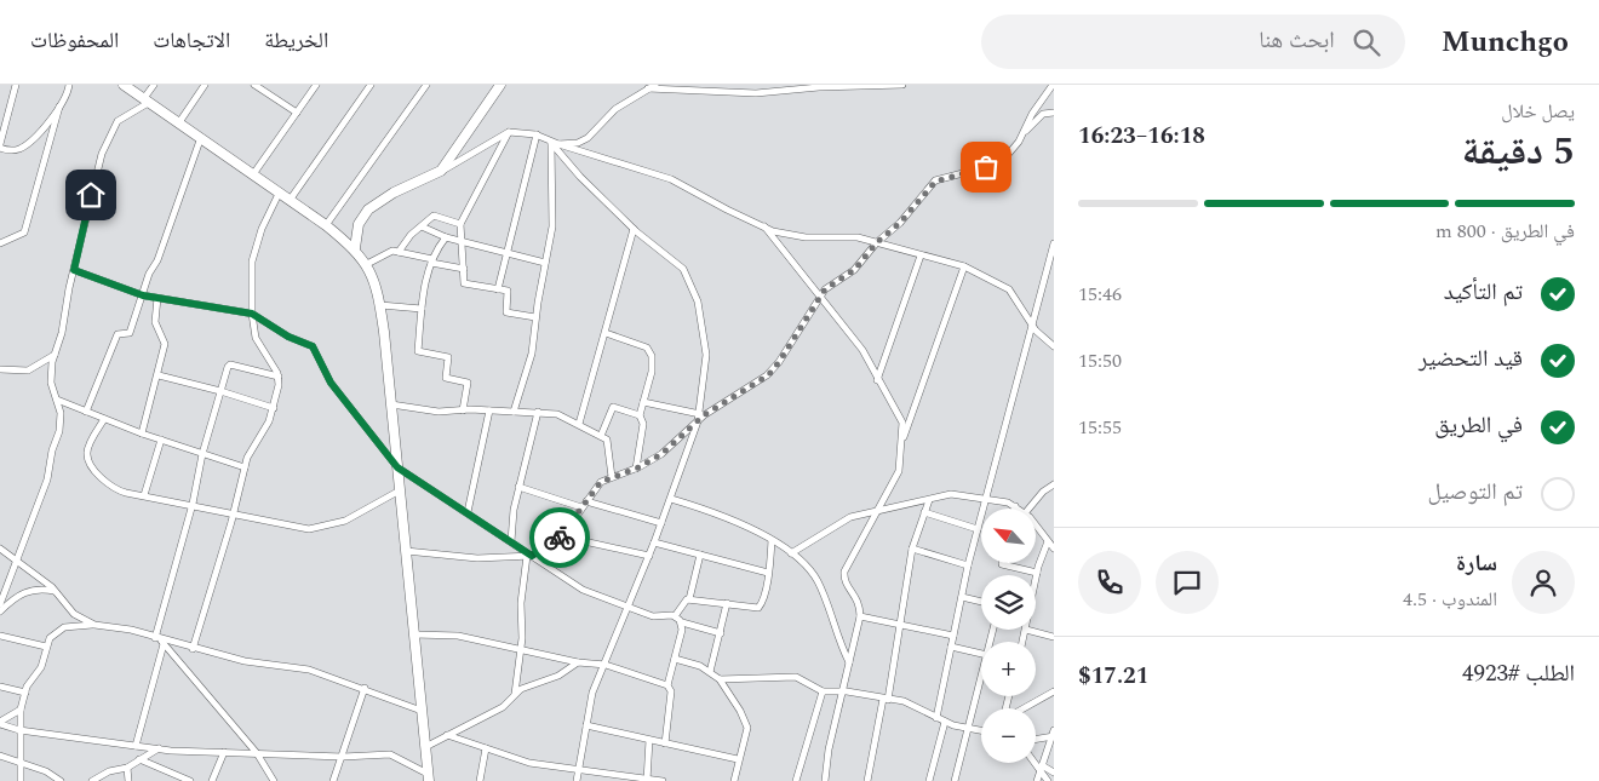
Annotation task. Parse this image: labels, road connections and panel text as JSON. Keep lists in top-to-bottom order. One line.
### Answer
{"north":"top left","page":{"header":"Munchgo","search":"ابحث هنا","nav":["الخريطة","الاتجاهات","المحفوظات"],"heading":["5 دقيقة","يصل خلال","16:18–16:23"],"panel":["سارة","المندوب · 4.5","الطلب #4923","$17.21"],"bar":"في الطريق · 800 m","list":[["تم التأكيد","15:46"],["قيد التحضير","15:50"],["في الطريق","15:55"],"تم التوصيل"],"map_buttons":["+","−"]}}
